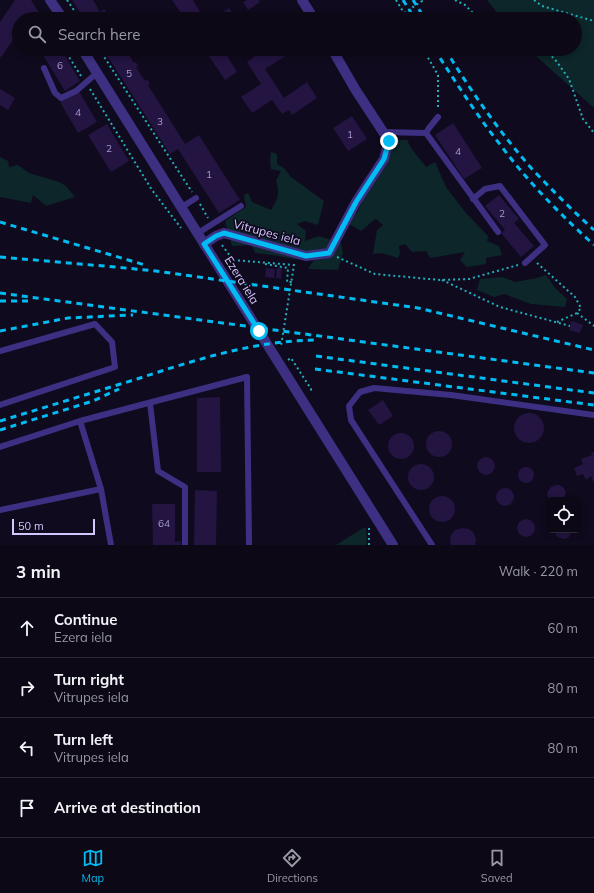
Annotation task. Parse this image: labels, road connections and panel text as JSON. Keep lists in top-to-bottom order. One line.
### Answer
{"streets":{"street":["Vitrupes iela","Ezera iela"]},"crossings":[["Vitrupes iela","Ezera iela"]],"house_numbers":["6","5","4","3","1","2","4","1","2","64"],"scale_bar":"50 m","page":{"search":"Search here","scale":"50 m","heading":["3 min","Walk · 220 m"],"list":[["Continue","Ezera iela","60 m"],["Turn right","Vitrupes iela","80 m"],["Turn left","Vitrupes iela","80 m"],"Arrive at destination"],"nav":["Map","Directions","Saved"]}}
